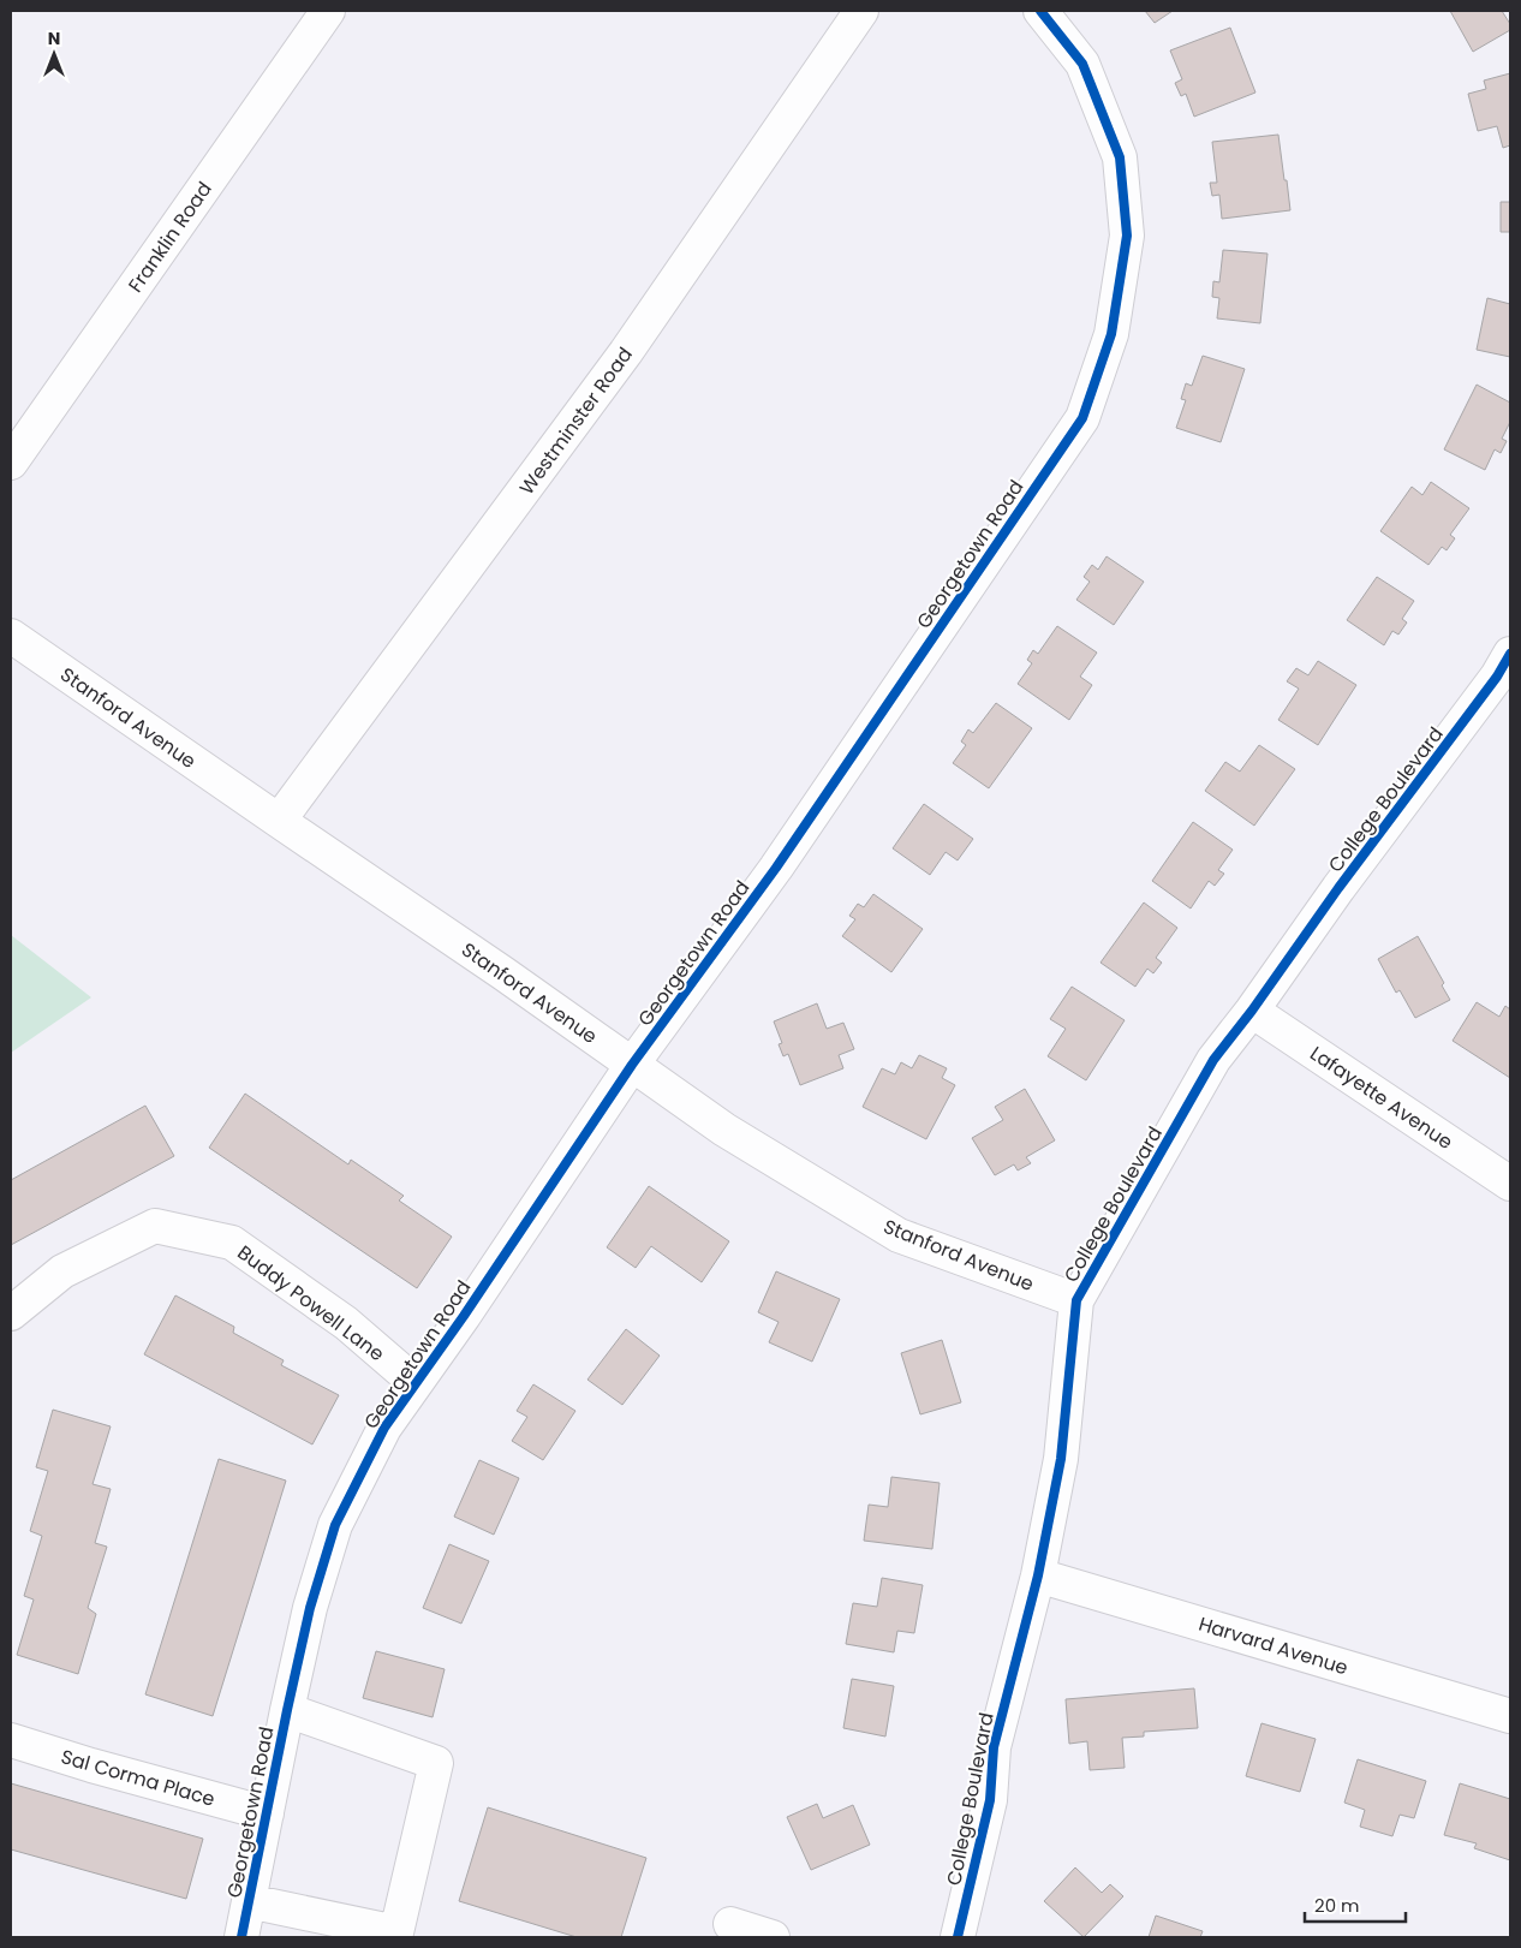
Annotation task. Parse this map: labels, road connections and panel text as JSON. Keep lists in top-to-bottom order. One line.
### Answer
{"streets":{"street":["Franklin Road","Westminster Road","Georgetown Road","Stanford Avenue","College Boulevard","Lafayette Avenue","Buddy Powell Lane","Harvard Avenue","Sal Corma Place"]},"crossings":[["Westminster Road","Stanford Avenue"],["Georgetown Road","Stanford Avenue"],["Georgetown Road","Buddy Powell Lane"],["Georgetown Road","Sal Corma Place"],["Stanford Avenue","College Boulevard"],["College Boulevard","Lafayette Avenue"],["College Boulevard","Harvard Avenue"]],"scale_bar":"20 m","north":"top"}
